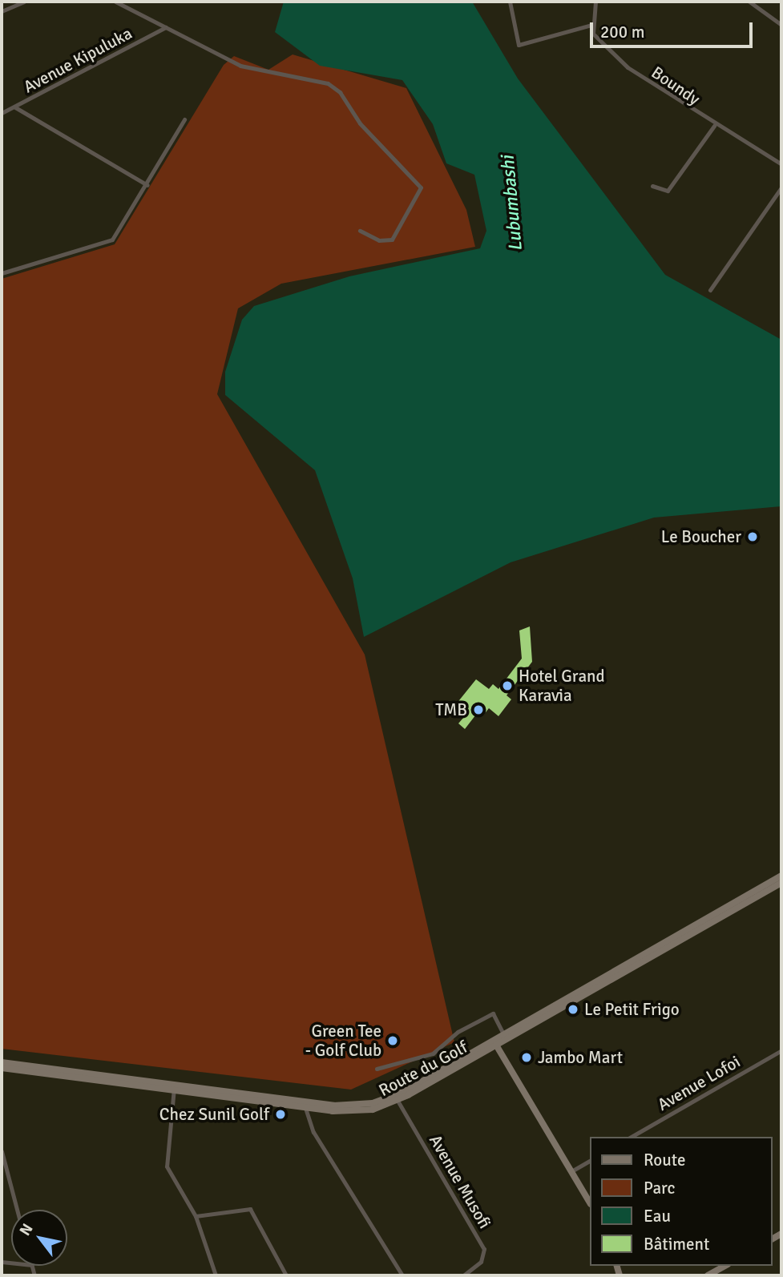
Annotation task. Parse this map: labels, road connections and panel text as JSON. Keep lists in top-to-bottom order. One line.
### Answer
{"streets":{"main road":["Route du Golf"],"street":["Avenue Kipuluka","Boundy","Avenue Lofoi","Avenue Musofi"]},"crossings":[["Route du Golf","Avenue Musofi"]],"water":["Lubumbashi"],"places":["Le Boucher","Hotel Grand Karavia","TMB","Le Petit Frigo","Green Tee - Golf Club","Jambo Mart","Chez Sunil Golf"],"legend":["Route","Parc","Eau","Bâtiment"],"scale_bar":"200 m","north":"top left"}
